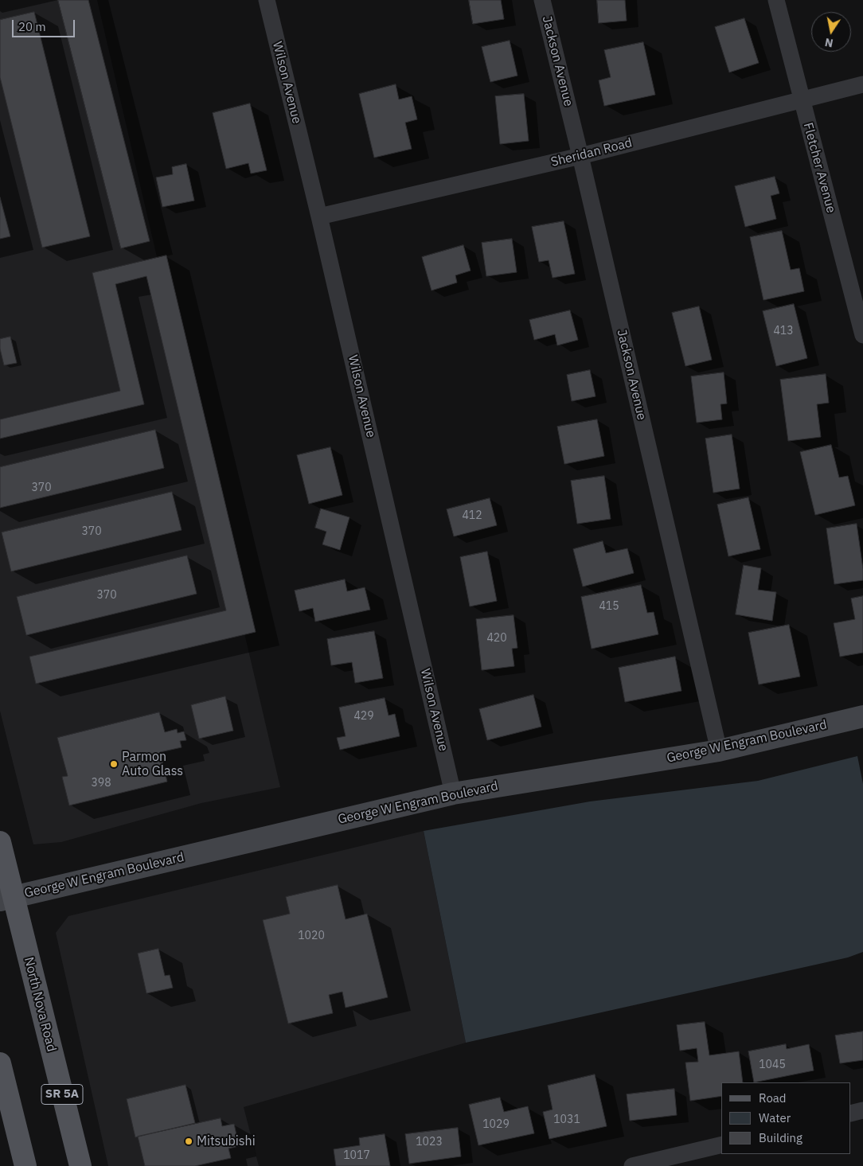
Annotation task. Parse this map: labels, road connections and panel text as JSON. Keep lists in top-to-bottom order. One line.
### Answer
{"streets":{"main road":["George W Engram Boulevard","North Nova Road","SR 5A"],"street":["Jackson Avenue","Wilson Avenue","Sheridan Road","Fletcher Avenue"]},"crossings":[["Jackson Avenue","Sheridan Road"],["Jackson Avenue","George W Engram Boulevard"],["Wilson Avenue","Sheridan Road"],["Wilson Avenue","George W Engram Boulevard"],["Sheridan Road","Fletcher Avenue"],["George W Engram Boulevard","North Nova Road"]],"places":["Parmon Auto Glass","Mitsubishi"],"house_numbers":["413","370","412","370","370","415","420","429","398","1020","1045","1031","1029","1023","1017"],"legend":["Road","Water","Building"],"scale_bar":"20 m","north":"bottom"}
